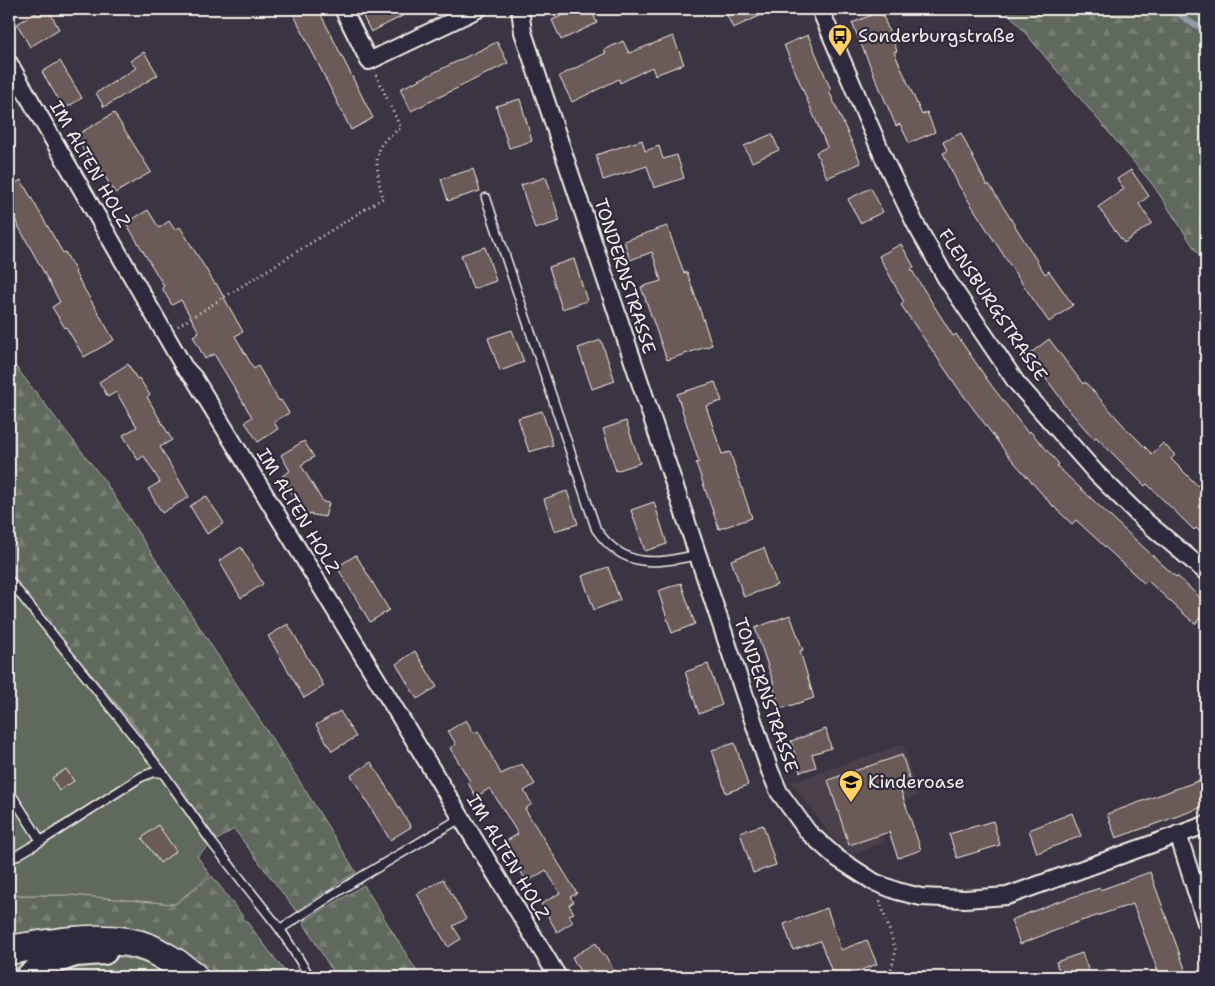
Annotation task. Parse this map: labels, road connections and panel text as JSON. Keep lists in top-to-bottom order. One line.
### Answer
{"streets":{"street":["IM ALTEN HOLZ","TONDERNSTRASSE","FLENSBURGSTRASSE"]},"places":{"bus stop":["Sonderburgstraße"],"school or university":["Kinderoase"]}}
